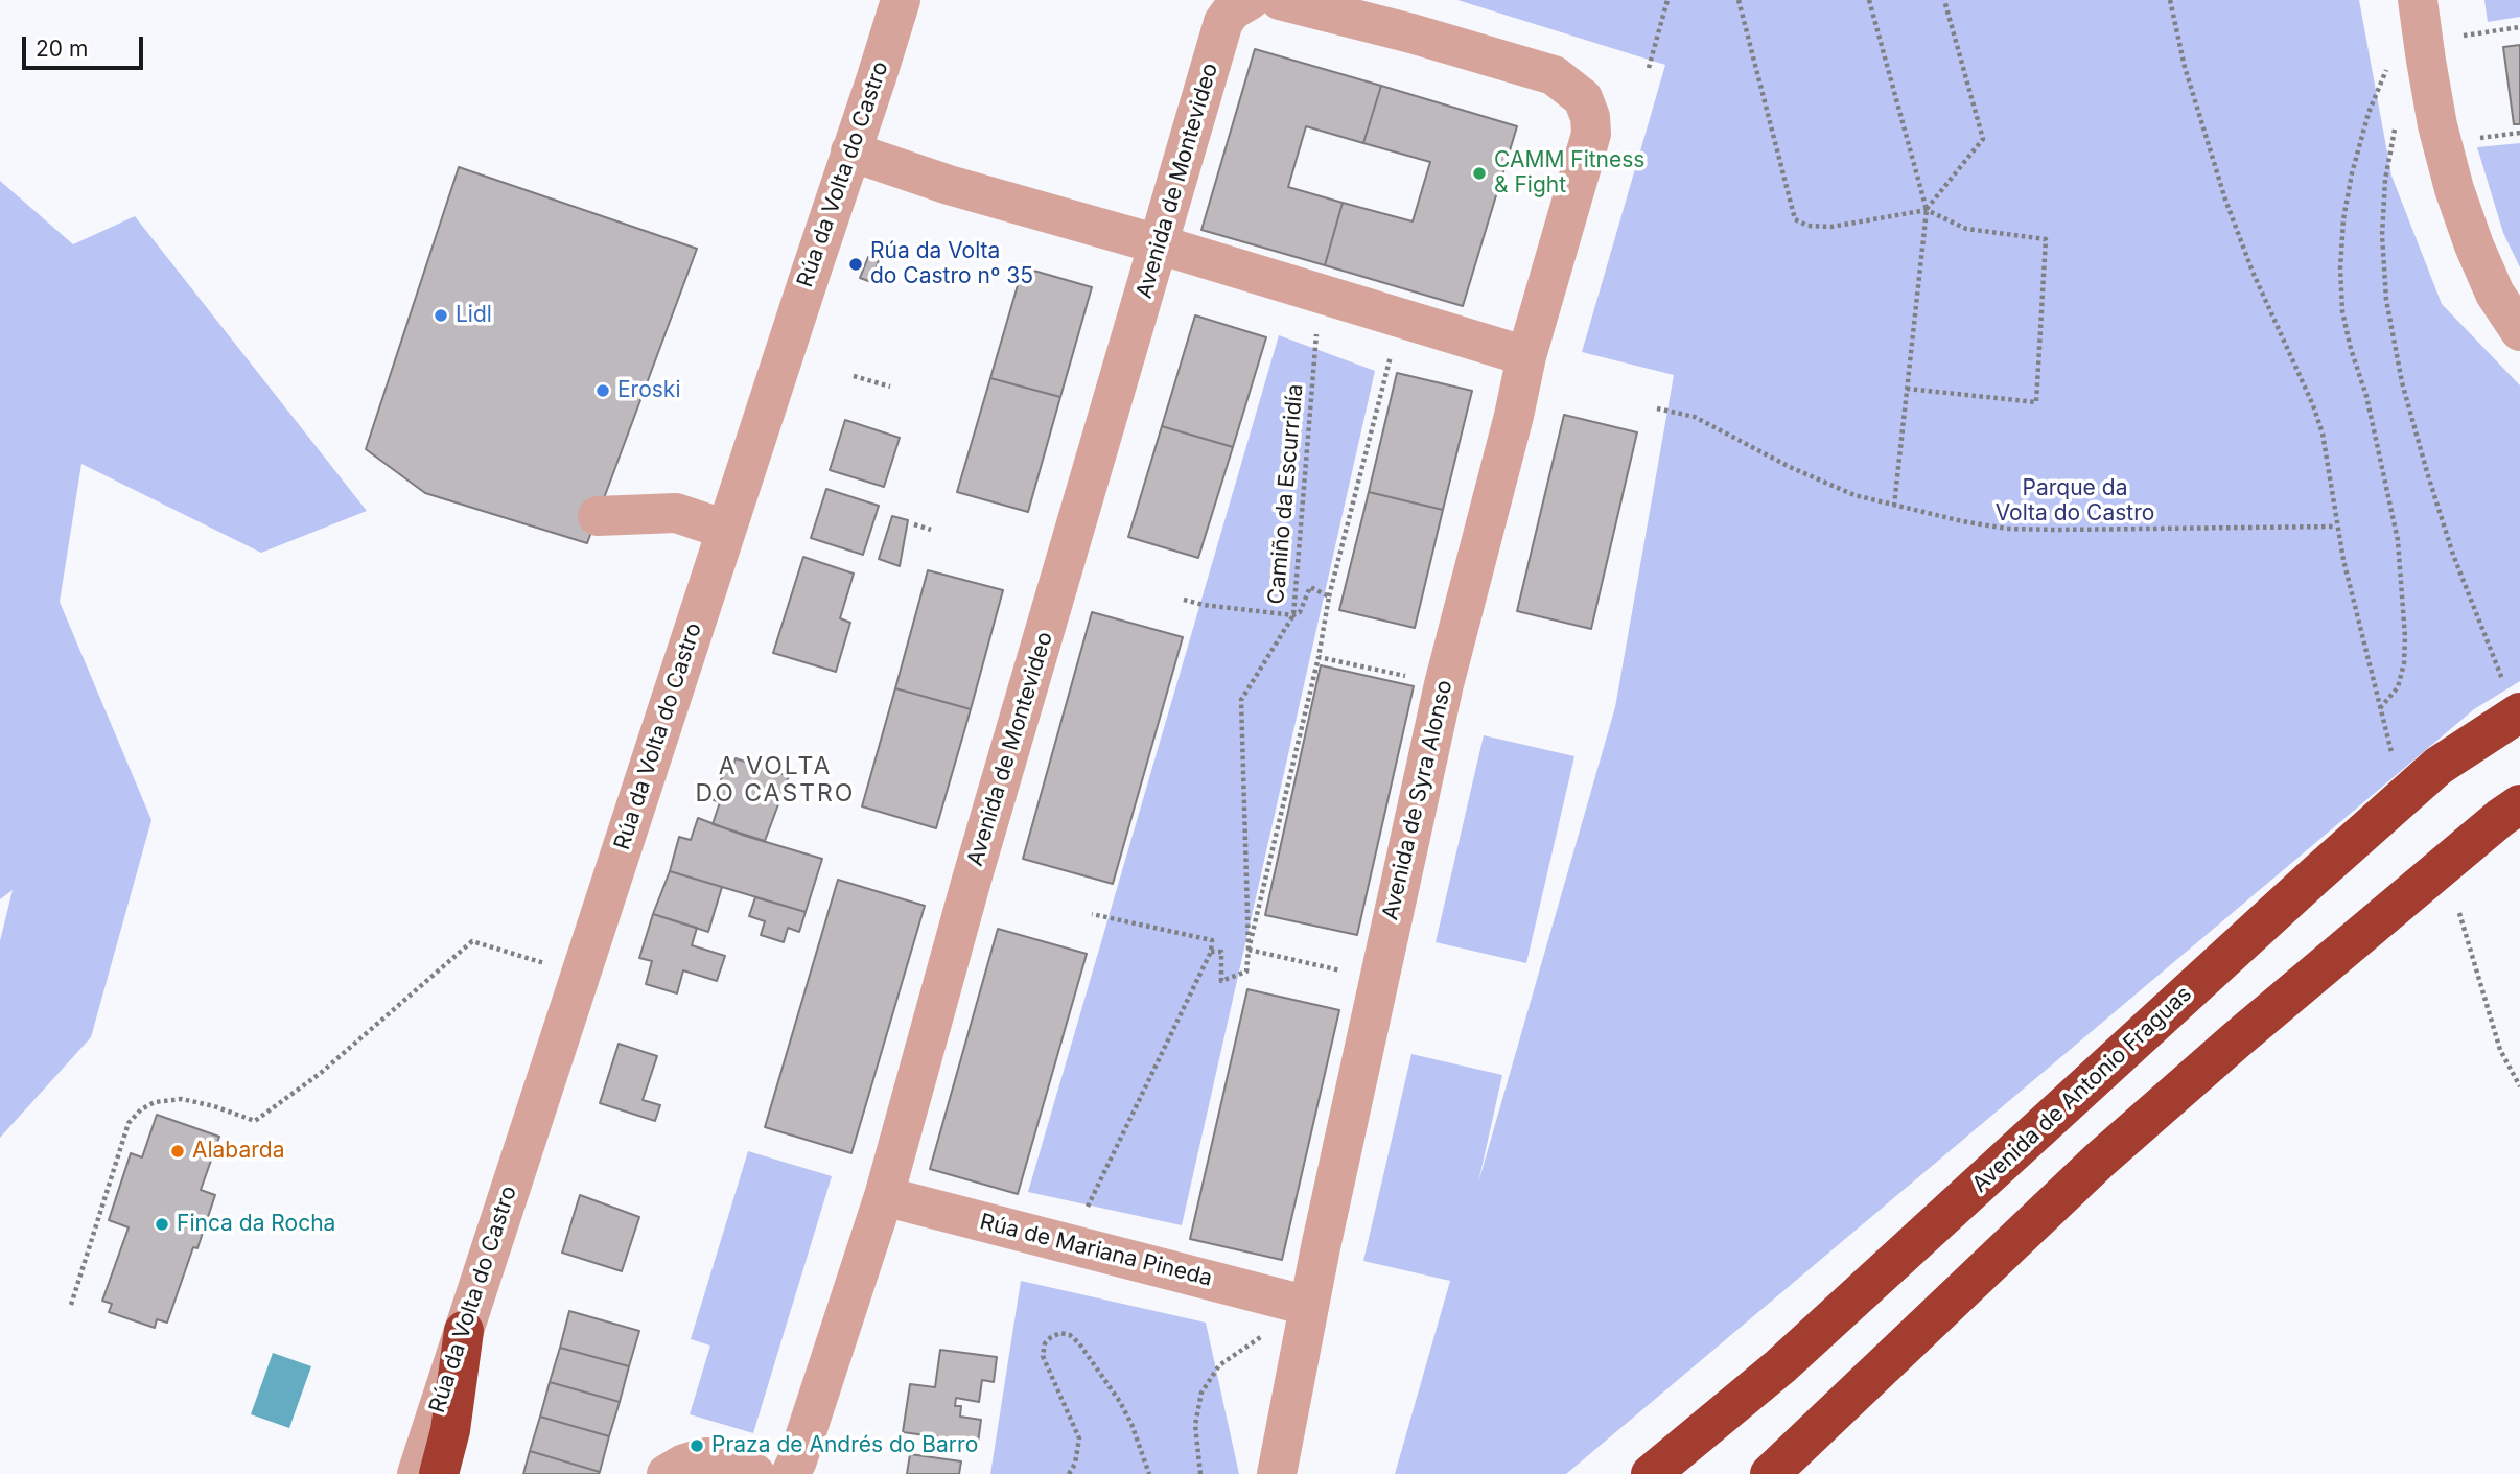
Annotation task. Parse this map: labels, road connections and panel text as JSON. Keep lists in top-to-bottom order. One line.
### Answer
{"streets":{"highway":["Avenida de Antonio Fraguas"],"street":["Rúa da Volta do Castro","Avenida de Montevideo","Avenida de Syra Alonso","Rúa de Mariana Pineda"],"path":["Camiño da Escurridía"]},"crossings":[["Avenida de Montevideo","Rúa de Mariana Pineda"],["Avenida de Syra Alonso","Rúa de Mariana Pineda"]],"districts":["A VOLTA DO CASTRO"],"parks":["Parque da Volta do Castro"],"places":["CAMM Fitness & Fight","Rúa da Volta do Castro nº 35","Lidl","Eroski","Alabarda","Finca da Rocha","Praza de Andrés do Barro"],"scale_bar":"20 m"}
